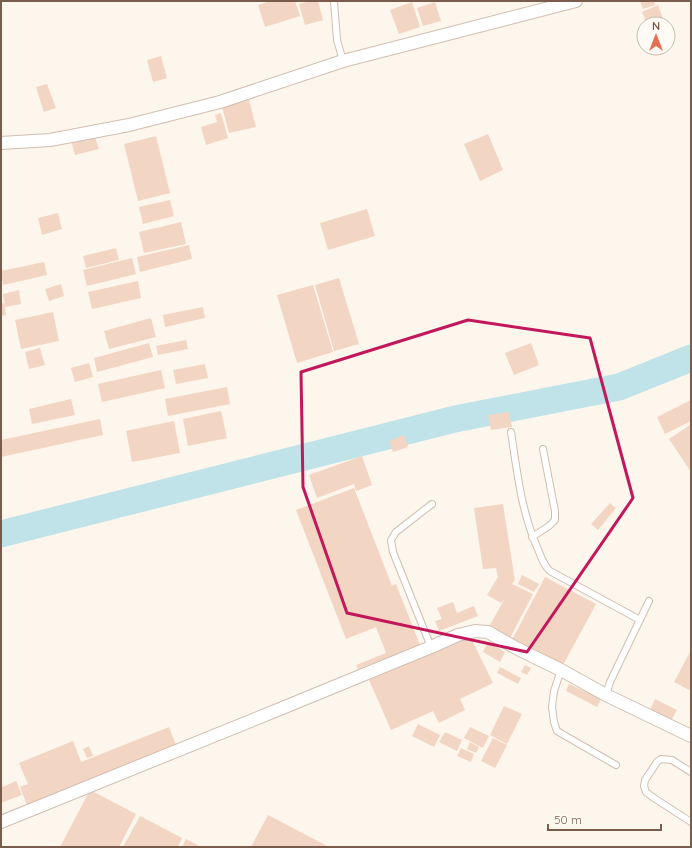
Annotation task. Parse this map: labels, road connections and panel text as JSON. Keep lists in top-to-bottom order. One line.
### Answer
{"scale_bar":"50 m","north":"top"}
